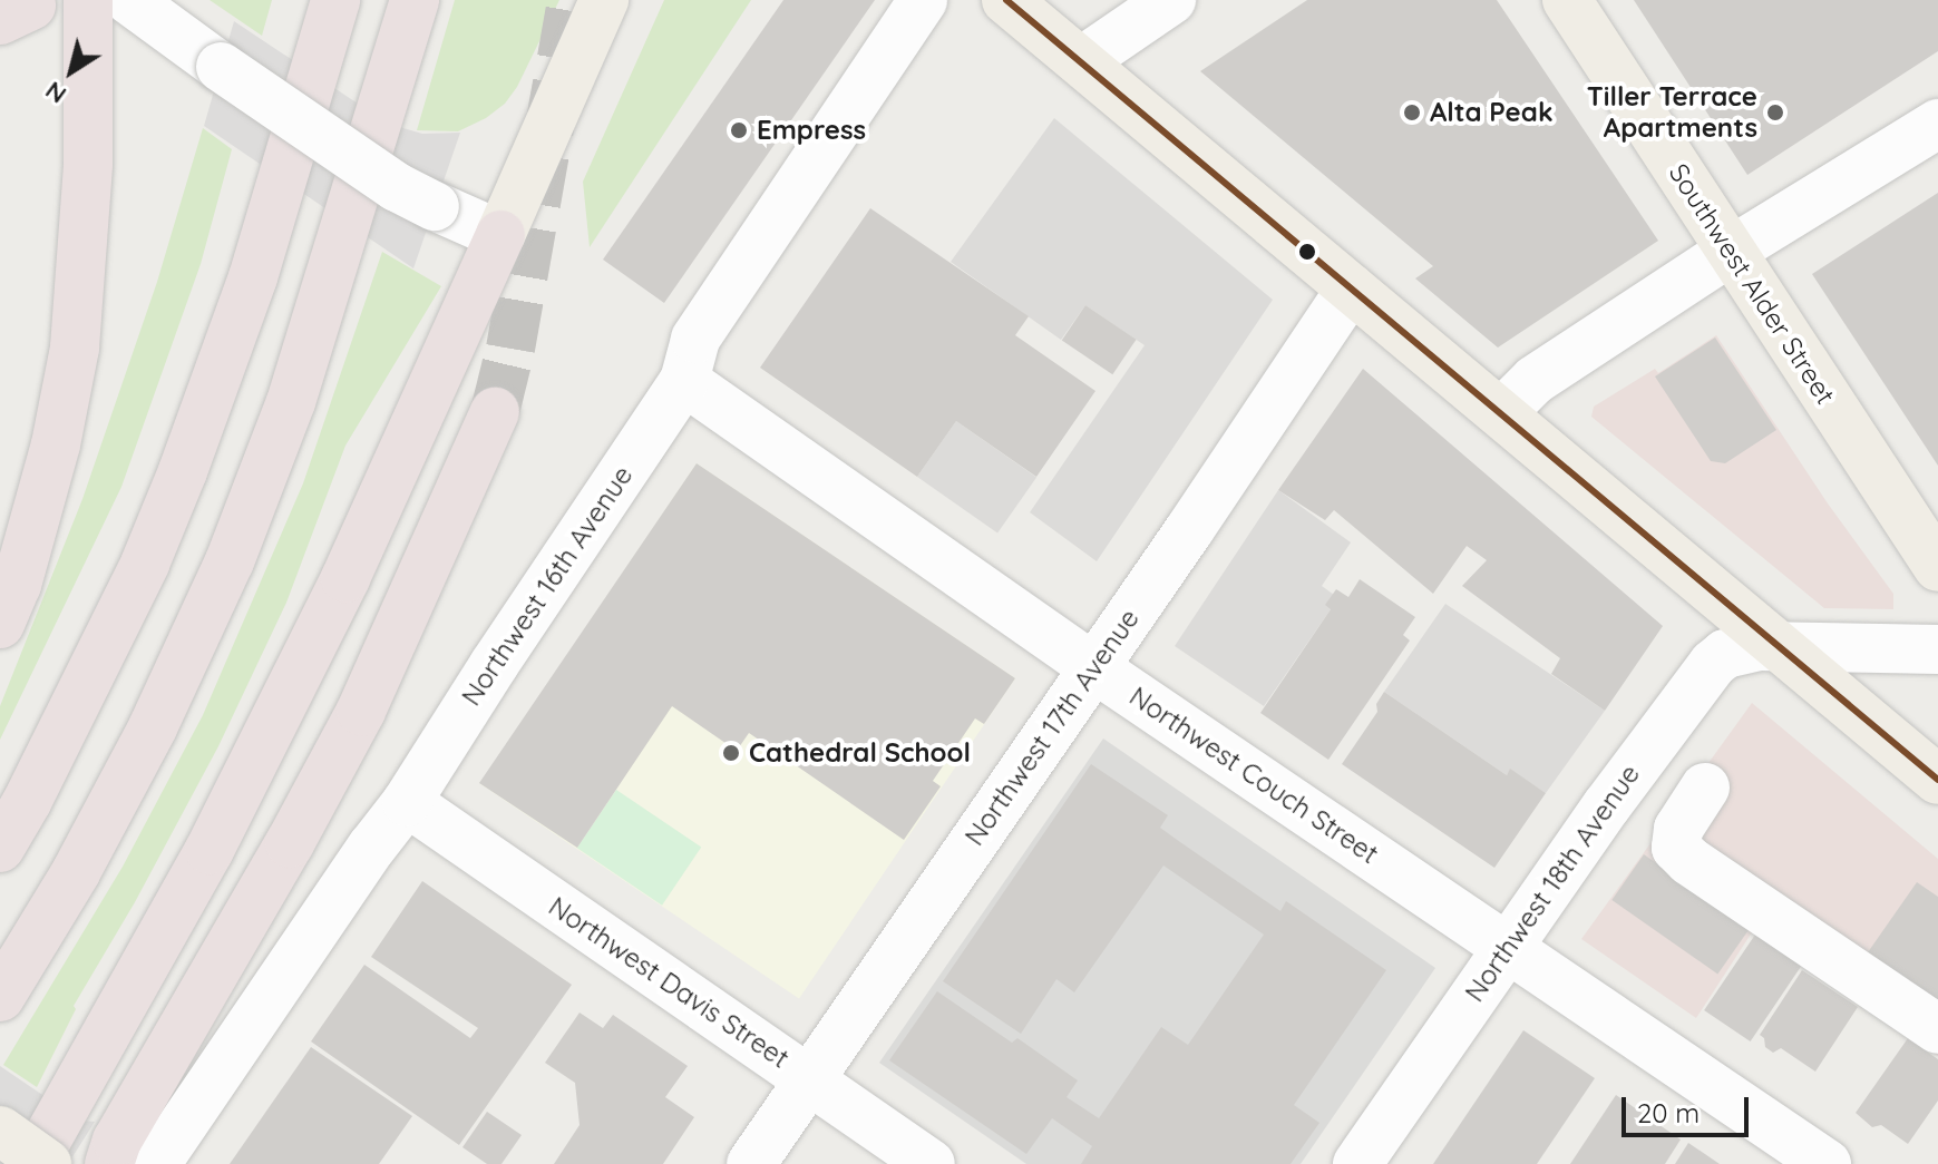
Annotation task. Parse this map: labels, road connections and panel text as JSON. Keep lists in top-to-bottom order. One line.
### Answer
{"streets":{"main road":["Southwest Alder Street"],"street":["Northwest 16th Avenue","Northwest 17th Avenue","Northwest Couch Street","Northwest 18th Avenue","Northwest Davis Street"]},"crossings":[["Northwest 16th Avenue","Northwest Couch Street"],["Northwest 16th Avenue","Northwest Davis Street"],["Northwest 17th Avenue","Northwest Couch Street"],["Northwest 17th Avenue","Northwest Davis Street"],["Northwest Couch Street","Northwest 18th Avenue"]],"places":["Alta Peak","Tiller Terrace Apartments","Empress","Cathedral School"],"lines":["transit line 20"],"scale_bar":"20 m","north":"bottom left"}
